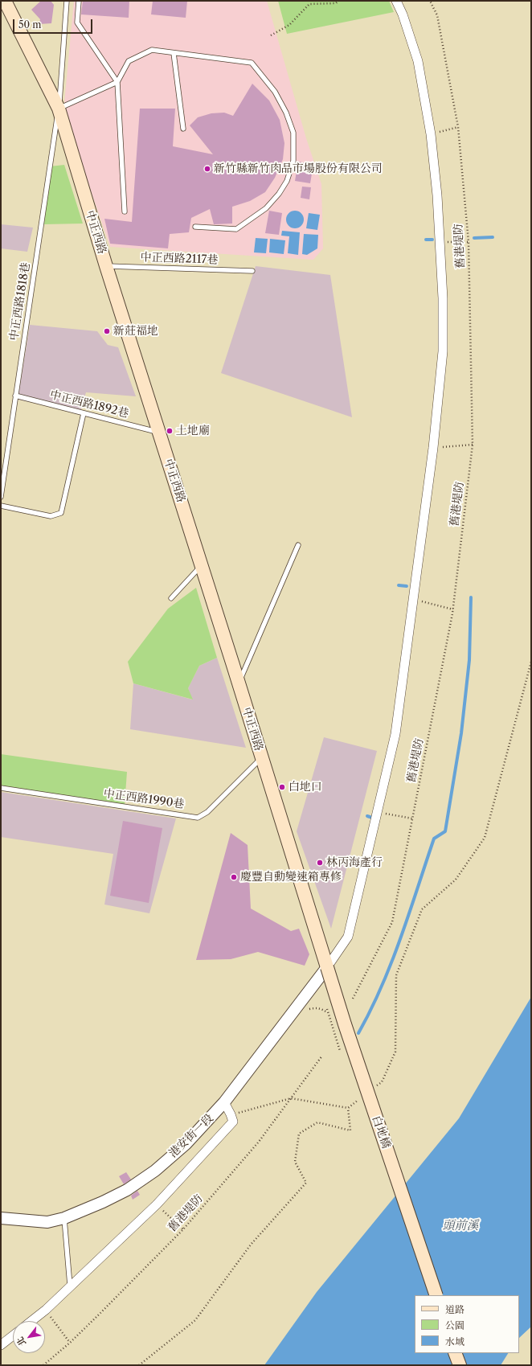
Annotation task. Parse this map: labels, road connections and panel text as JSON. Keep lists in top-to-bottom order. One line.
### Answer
{"streets":{"main road":["中正西路","白地橋"],"street":["港安街一段"],"lane":["中正西路2117巷","中正西路1818巷","中正西路1892巷","中正西路1990巷"],"path":["舊港堤防"]},"crossings":[["中正西路","中正西路2117巷"],["中正西路","中正西路1818巷"],["中正西路","中正西路1892巷"],["中正西路","中正西路1990巷"],["中正西路","白地橋"],["中正西路","港安街一段"],["中正西路1818巷","中正西路1892巷"],["白地橋","港安街一段"]],"water":["頭前溪"],"places":["新竹縣新竹肉品市場股份有限公司","新莊福地","土地廟","白地口","林丙海產行","慶豐自動變速箱專修"],"legend":["道路","公園","水域"],"scale_bar":"50 m","north":"bottom left"}
